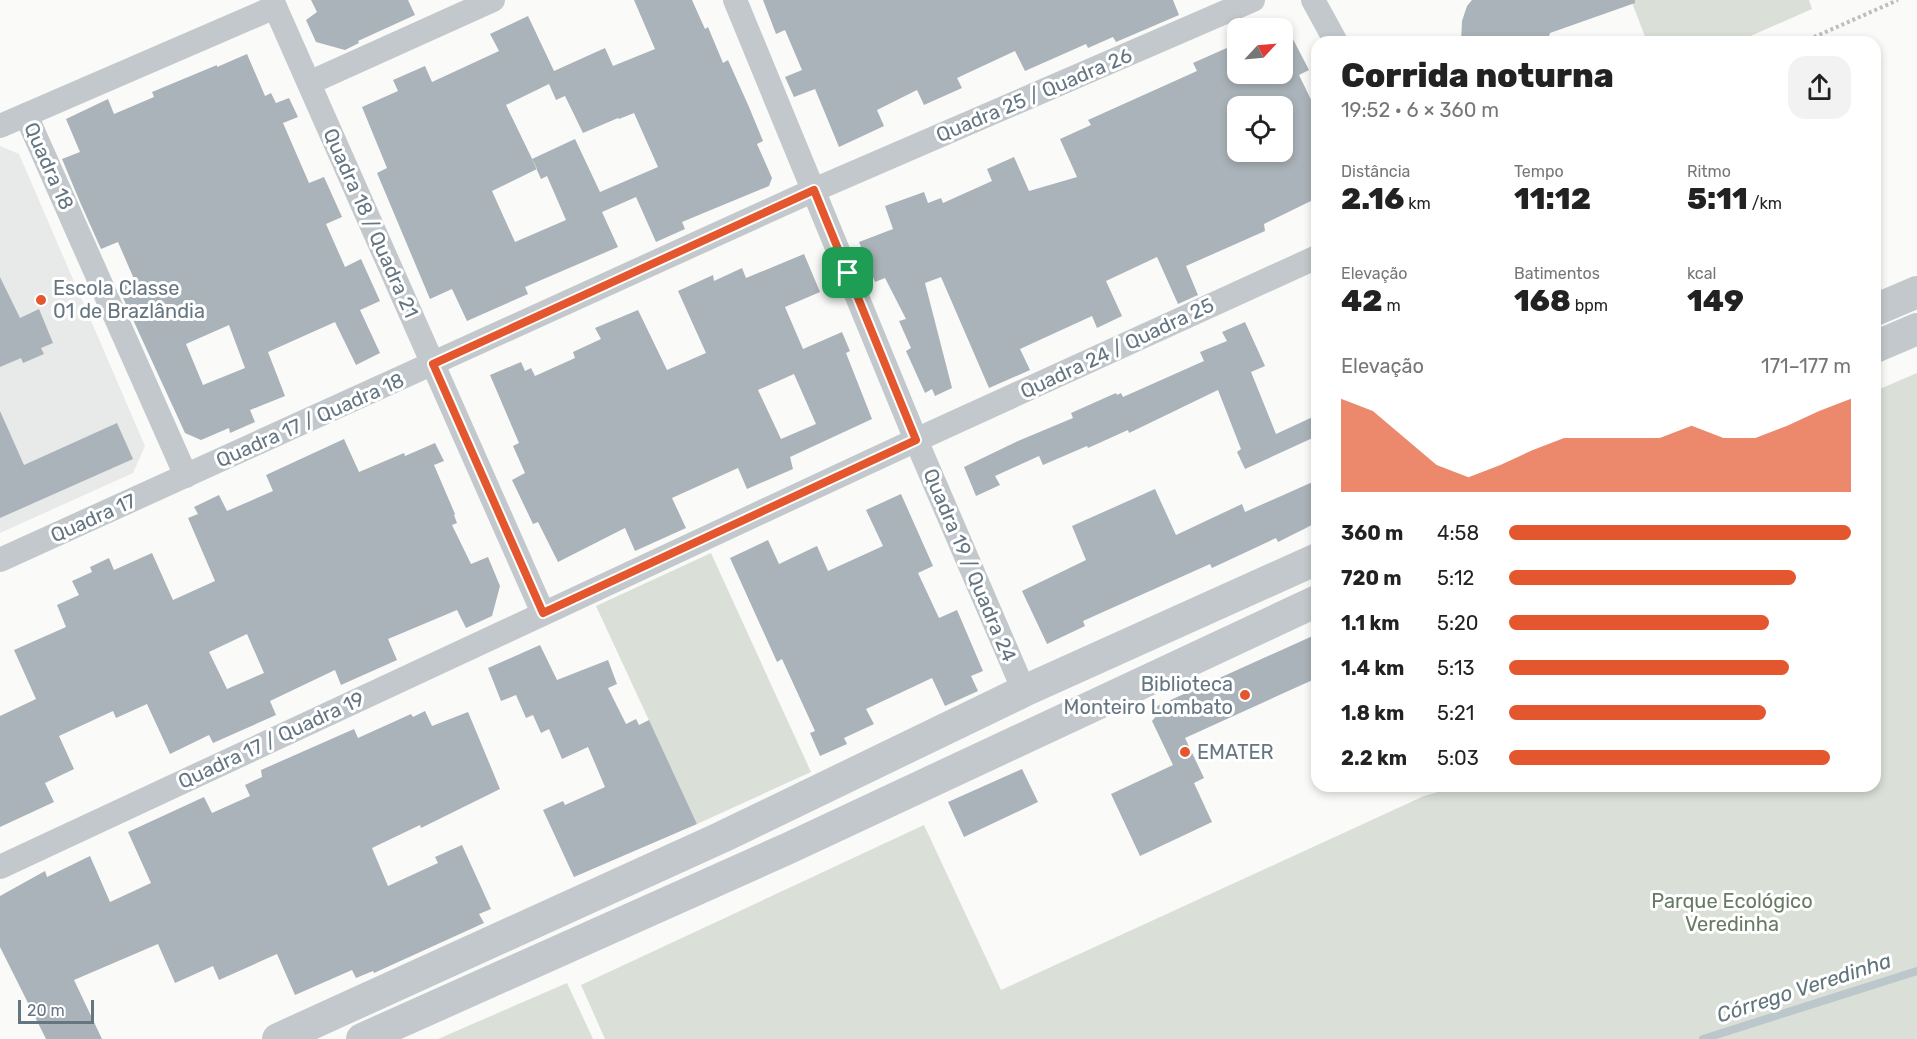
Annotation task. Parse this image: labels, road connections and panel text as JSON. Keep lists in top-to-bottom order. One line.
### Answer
{"streets":{"street":["Quadra 25 / Quadra 26","Quadra 18","Quadra 18 / Quadra 21","Quadra 24 / Quadra 25","Quadra 17 / Quadra 18","Quadra 17","Quadra 19 / Quadra 24","Quadra 17 / Quadra 19"]},"crossings":[["Quadra 25 / Quadra 26","Quadra 18 / Quadra 21"],["Quadra 25 / Quadra 26","Quadra 17 / Quadra 18"],["Quadra 25 / Quadra 26","Quadra 19 / Quadra 24"],["Quadra 18","Quadra 18 / Quadra 21"],["Quadra 18","Quadra 17 / Quadra 18"],["Quadra 18","Quadra 17"],["Quadra 18 / Quadra 21","Quadra 24 / Quadra 25"],["Quadra 18 / Quadra 21","Quadra 17 / Quadra 18"],["Quadra 18 / Quadra 21","Quadra 17 / Quadra 19"],["Quadra 24 / Quadra 25","Quadra 19 / Quadra 24"],["Quadra 24 / Quadra 25","Quadra 17 / Quadra 19"],["Quadra 17 / Quadra 18","Quadra 17"]],"water":["Córrego Veredinha"],"parks":["Parque Ecológico Veredinha"],"places":["Escola Classe 01 de Brazlândia","Biblioteca Monteiro Lombato","EMATER"],"scale_bar":"20 m","north":"top right","page":{"heading":["Corrida noturna","19:52 · 6 × 360 m"],"stats":[["Distância","2.16 km"],["Tempo","11:12"],["Ritmo","5:11 /km"],["Elevação","42 m"],["Batimentos","168 bpm"],["kcal","149"]],"chart":["Elevação","171–177 m"],"list":[{"name":"360 m","note":"4:58"},{"name":"720 m","note":"5:12"},{"name":"1.1 km","note":"5:20"},{"name":"1.4 km","note":"5:13"},{"name":"1.8 km","note":"5:21"},{"name":"2.2 km","note":"5:03"}],"scale":"20 m"}}
